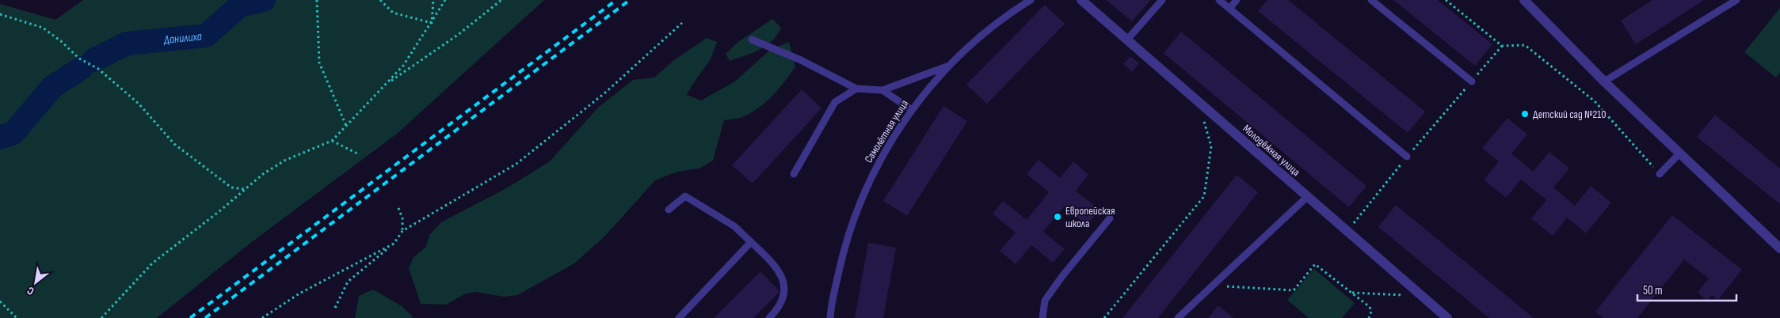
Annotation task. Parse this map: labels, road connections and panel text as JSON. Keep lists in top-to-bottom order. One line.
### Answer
{"streets":{"street":["Молодёжная улица"],"lane":["Самолётная улица"]},"water":["Данилиха"],"places":["Детский сад №210","Европейская школа"],"scale_bar":"50 m","north":"bottom left"}
